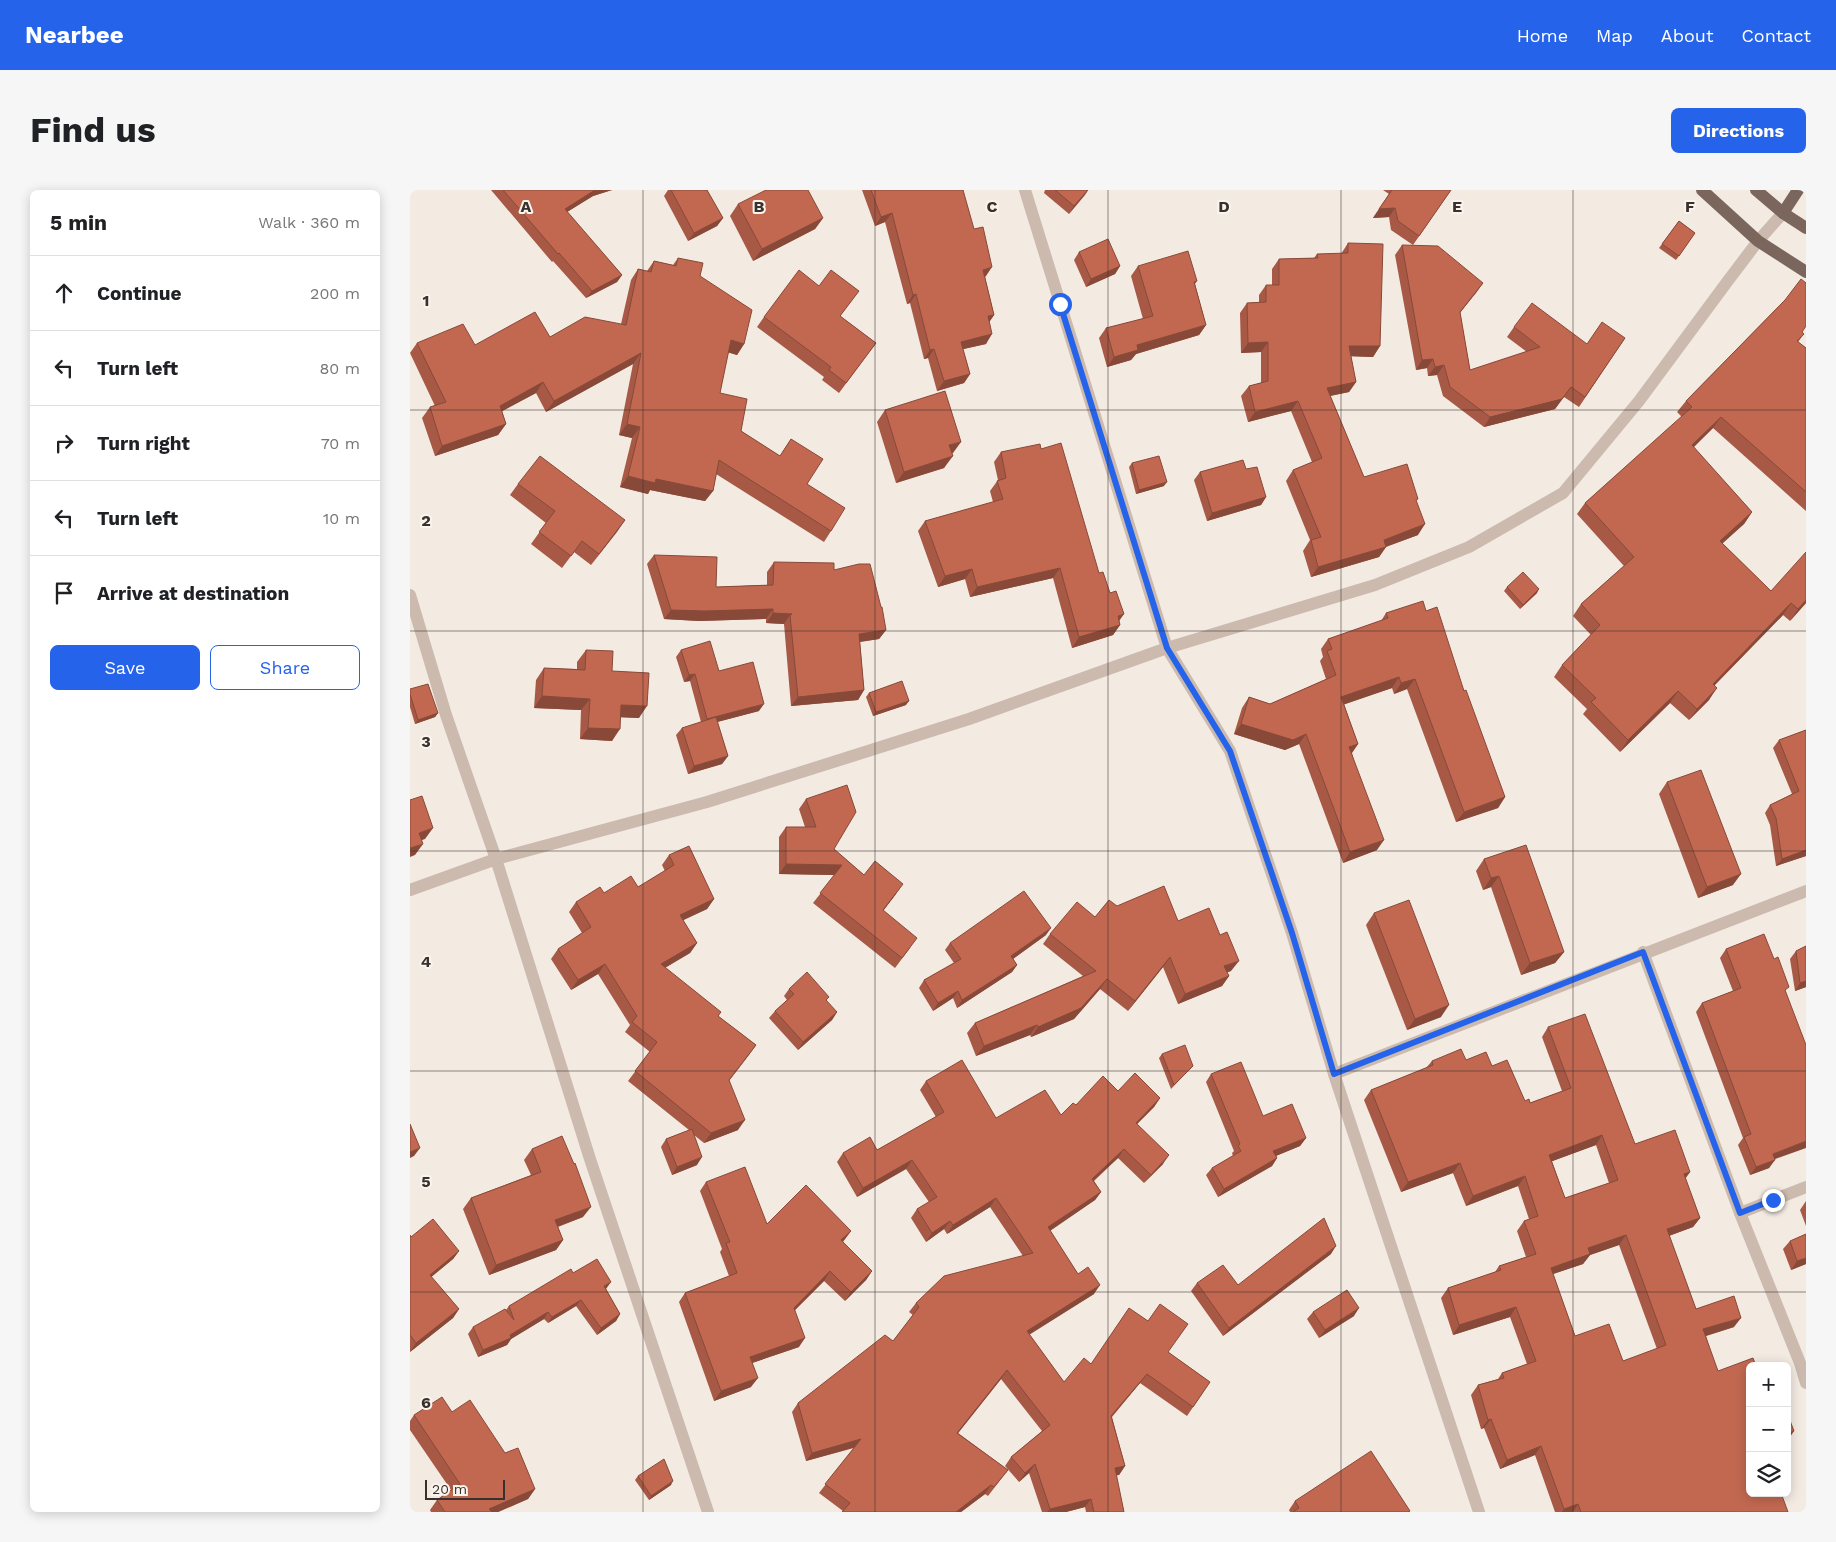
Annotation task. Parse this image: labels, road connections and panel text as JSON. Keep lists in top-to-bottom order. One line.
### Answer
{"scale_bar":"20 m","page":{"header":"Nearbee","nav":["Home","Map","About","Contact"],"buttons":["Directions",["Save","Share"]],"title":"Find us","heading":["5 min","Walk · 360 m"],"list":[["Continue","200 m"],["Turn left","80 m"],["Turn right","70 m"],["Turn left","10 m"],"Arrive at destination"],"map_buttons":["+","−"],"scale":"20 m"},"grid":{"columns":["A","B","C","D","E","F"],"rows":["1","2","3","4","5","6"]}}
